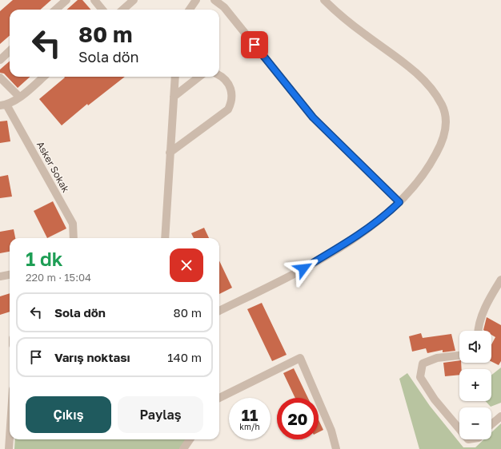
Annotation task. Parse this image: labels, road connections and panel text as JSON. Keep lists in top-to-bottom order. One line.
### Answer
{"streets":{"street":["Asker Sokak"]},"page":{"turn":["80 m","Sola dön"],"heading":["1 dk","220 m · 15:04"],"list":[{"name":"Sola dön","value":"80 m"},{"name":"Varış noktası","value":"140 m"}],"map_buttons":["+","−"],"buttons":["Çıkış","Paylaş"],"speed":"11 km/h","limit":"20"}}
